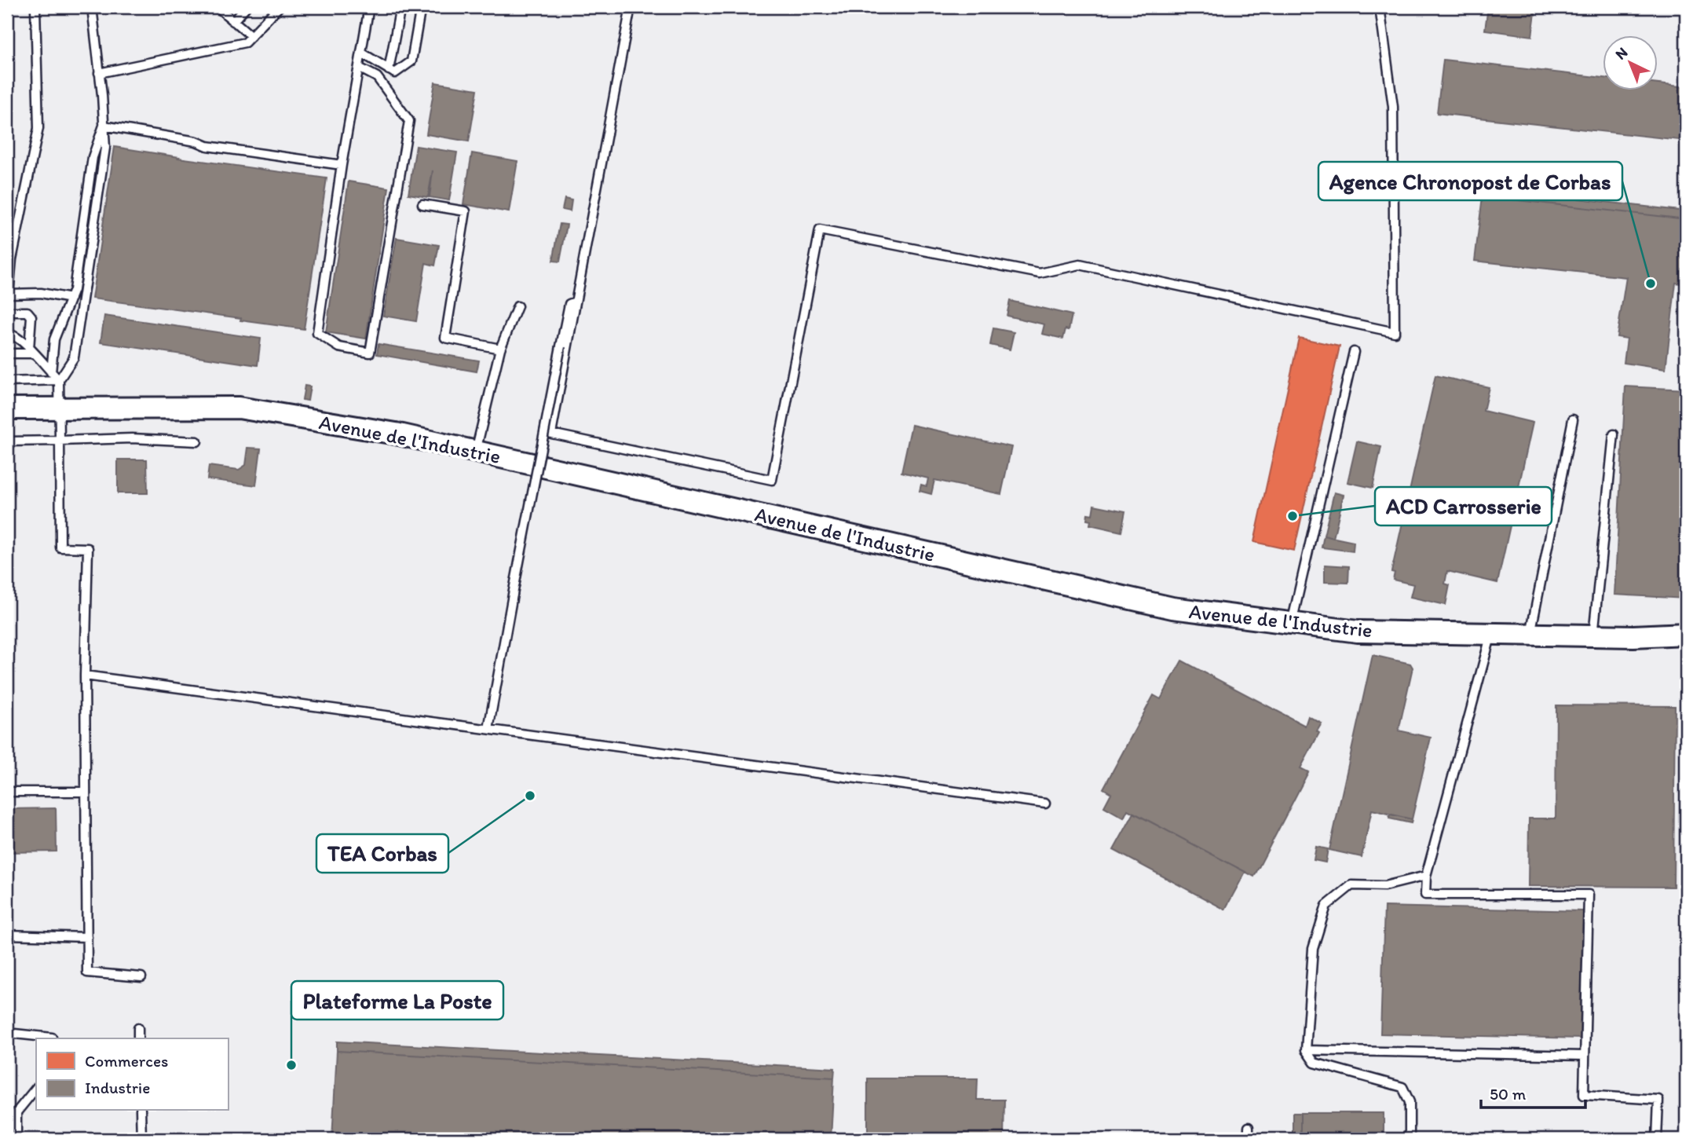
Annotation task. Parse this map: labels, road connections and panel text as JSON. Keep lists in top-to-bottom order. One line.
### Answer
{"streets":{"street":["Avenue de l'Industrie"]},"places":["Agence Chronopost de Corbas","ACD Carrosserie","TEA Corbas","Plateforme La Poste"],"legend":["Commerces","Industrie"],"scale_bar":"50 m","north":"top left"}
